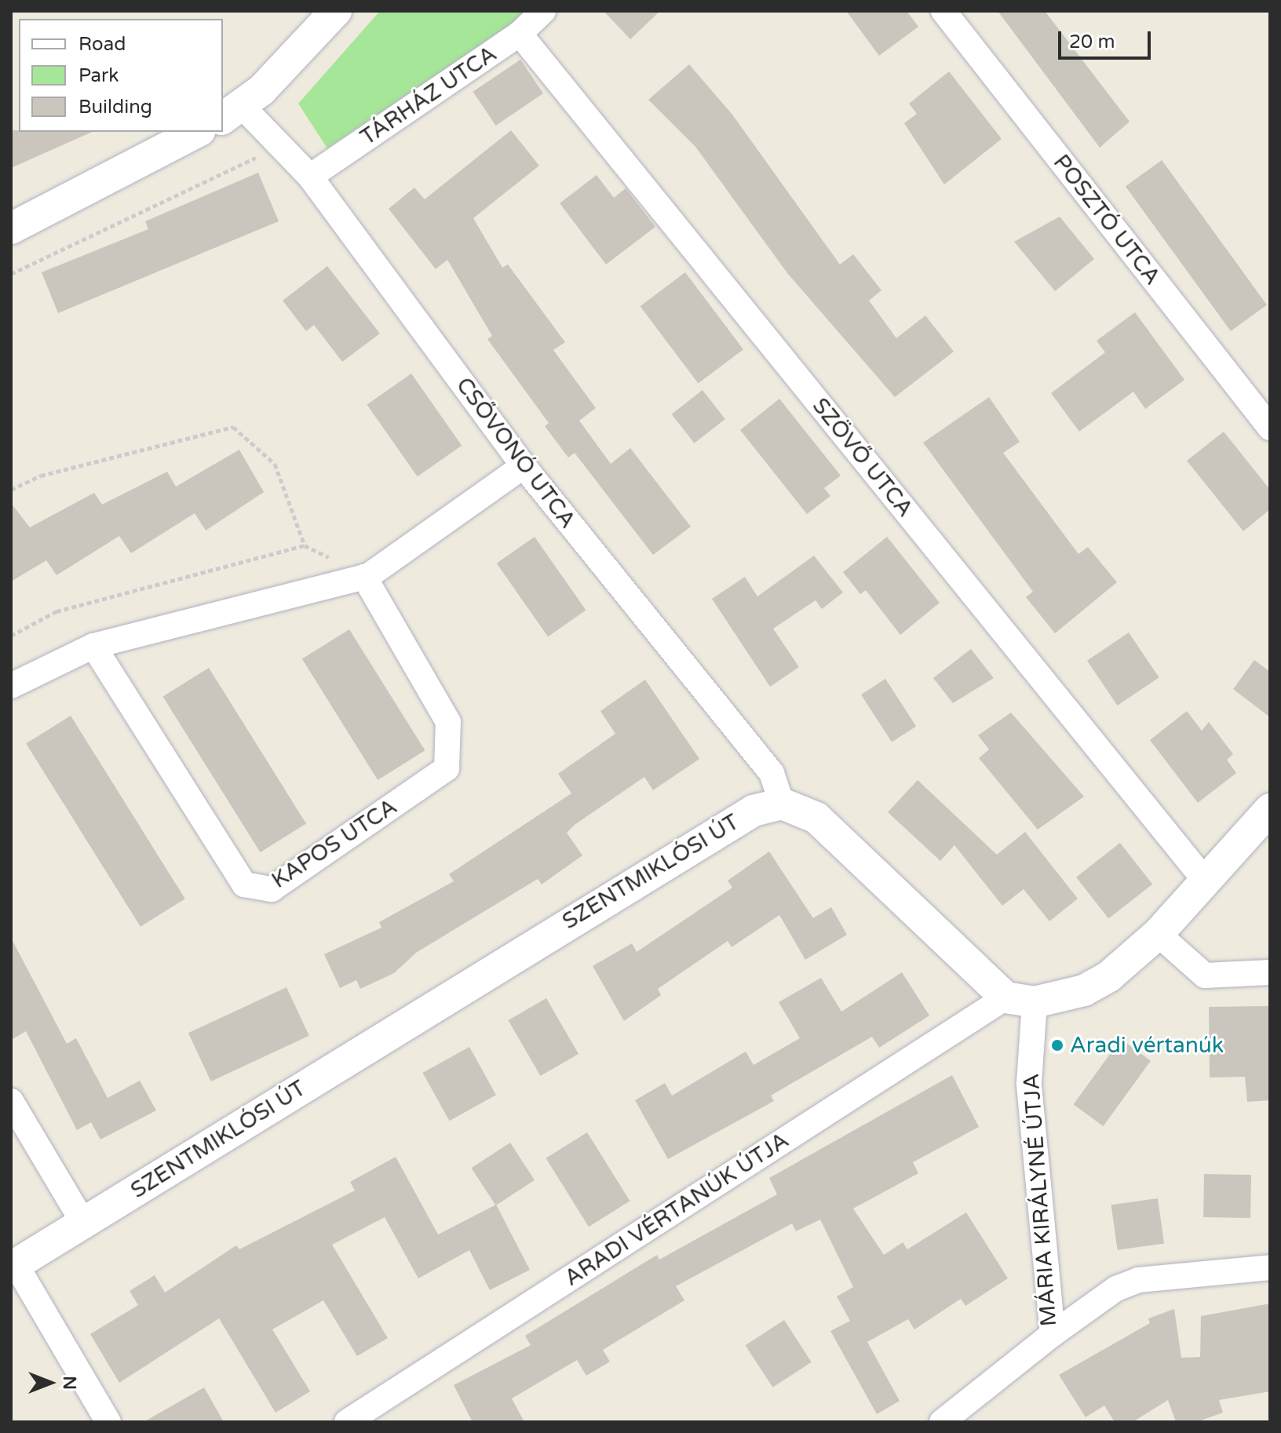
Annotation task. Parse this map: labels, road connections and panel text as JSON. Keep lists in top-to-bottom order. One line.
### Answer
{"streets":{"street":["TÁRHÁZ UTCA","POSZTÓ UTCA","CSŐVONÓ UTCA","SZÖVŐ UTCA","KAPOS UTCA","SZENTMIKLÓSI ÚT","MÁRIA KIRÁLYNÉ ÚTJA","ARADI VÉRTANÚK ÚTJA"]},"crossings":[["TÁRHÁZ UTCA","CSŐVONÓ UTCA"],["TÁRHÁZ UTCA","SZÖVŐ UTCA"],["CSŐVONÓ UTCA","SZENTMIKLÓSI ÚT"],["MÁRIA KIRÁLYNÉ ÚTJA","ARADI VÉRTANÚK ÚTJA"]],"places":["Aradi vértanúk"],"legend":["Road","Park","Building"],"scale_bar":"20 m","north":"right"}
